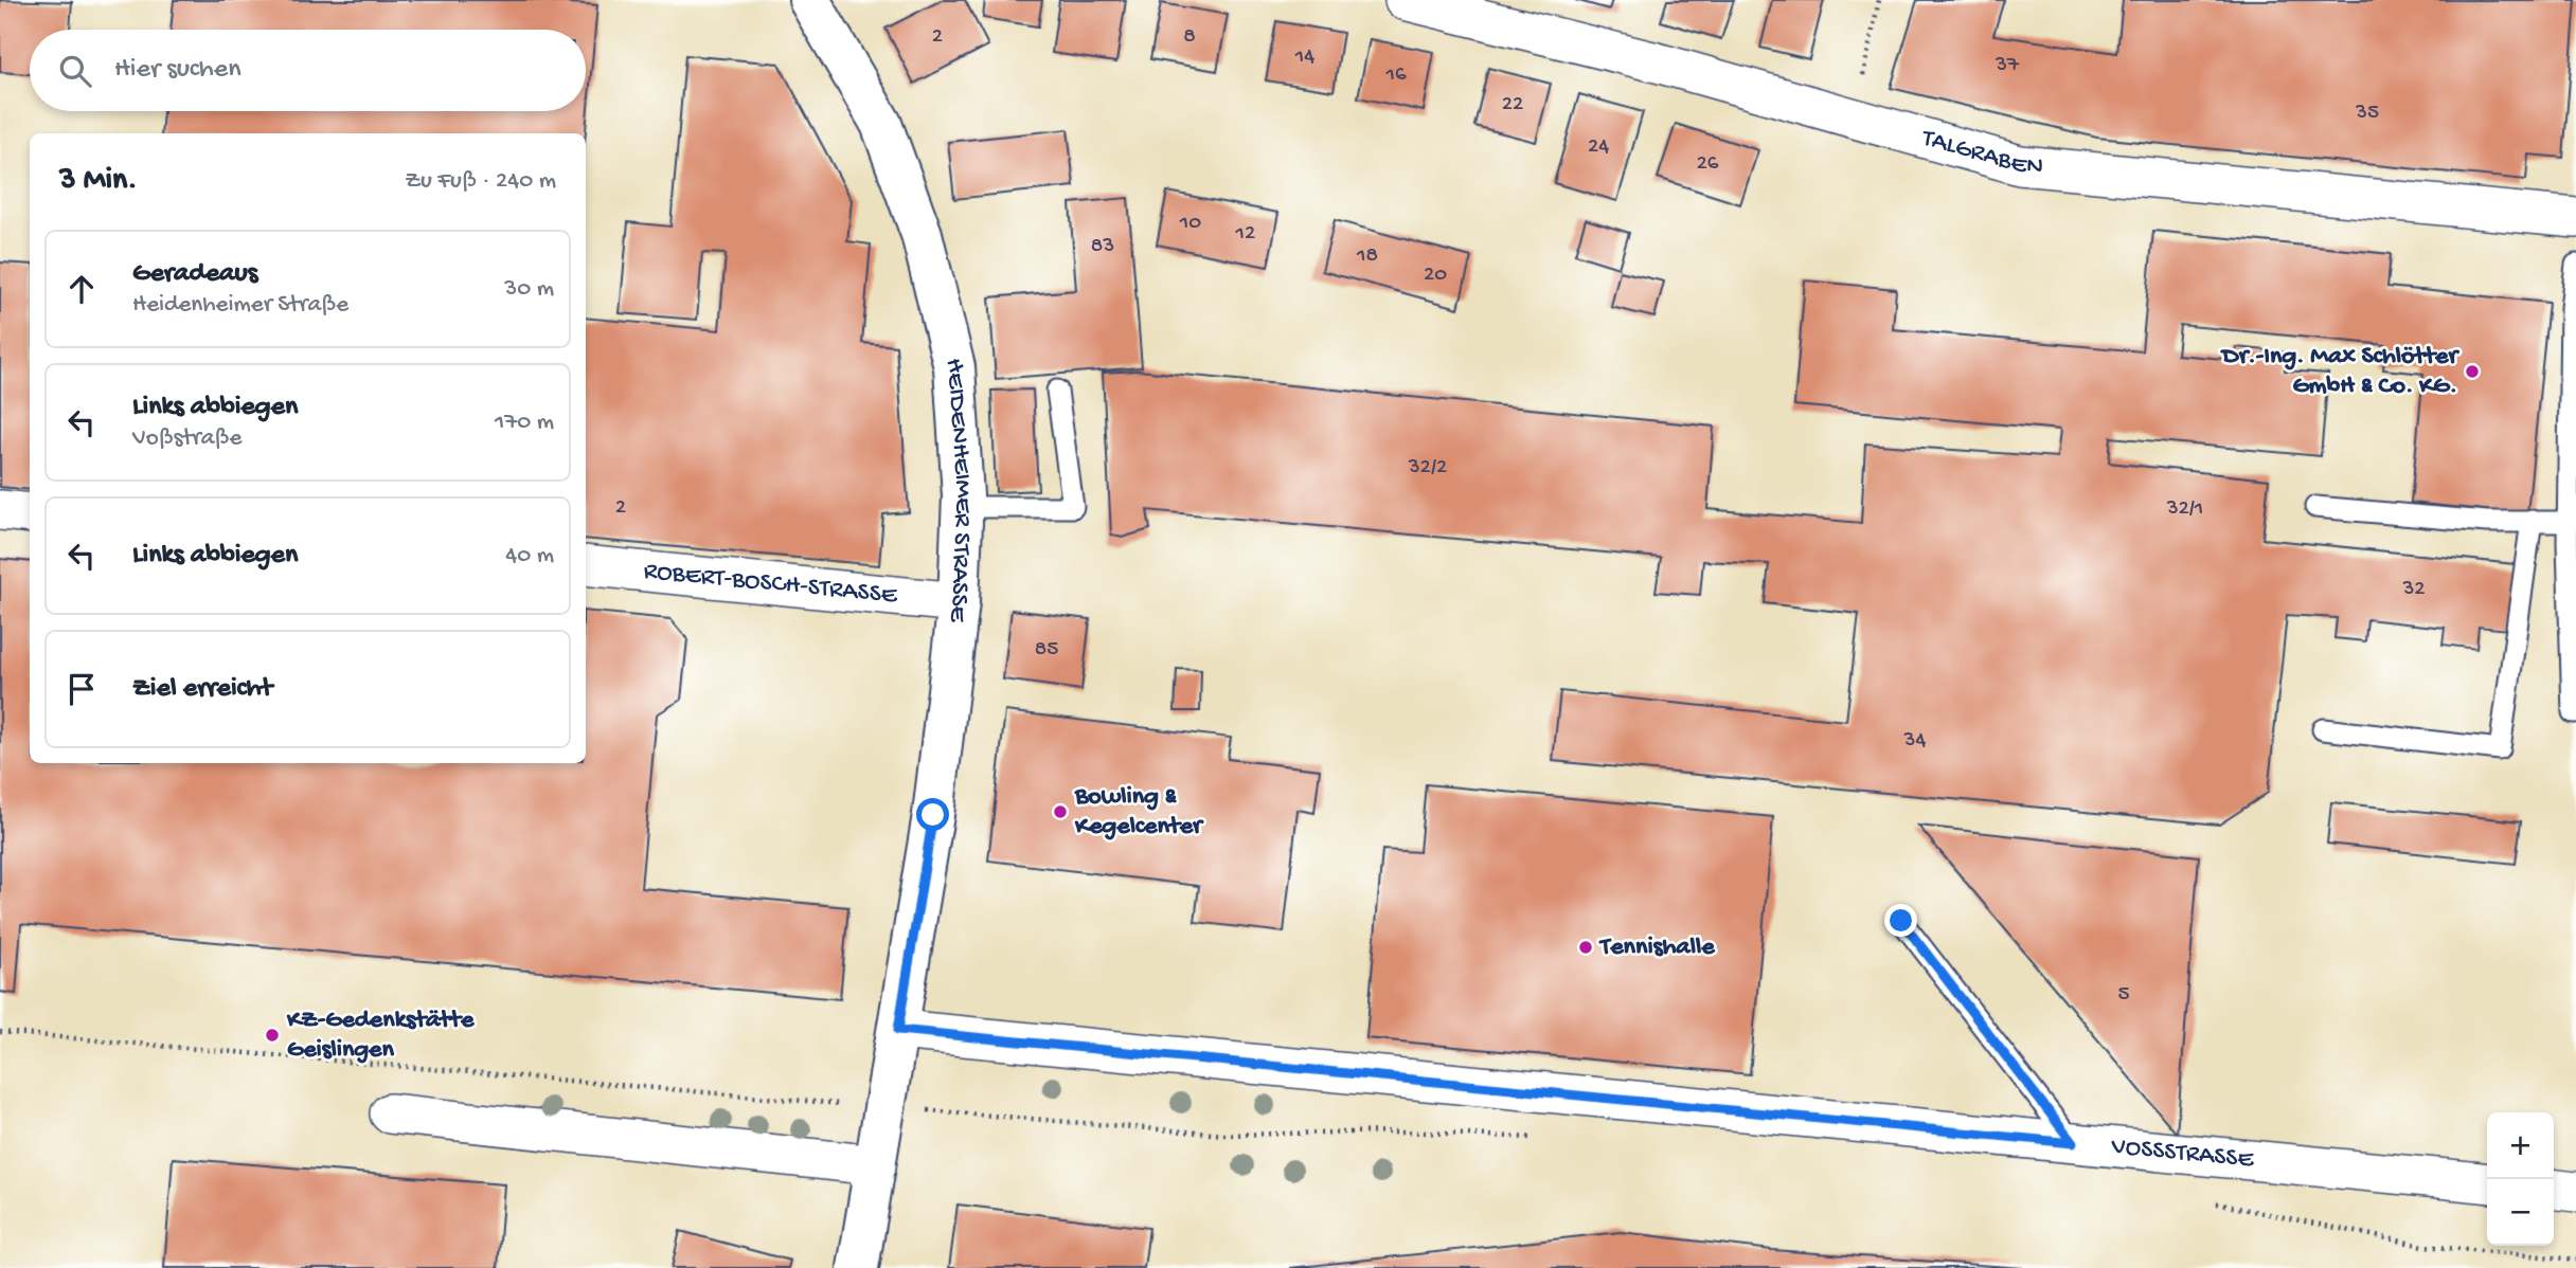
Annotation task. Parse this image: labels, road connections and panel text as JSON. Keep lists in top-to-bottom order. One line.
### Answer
{"streets":{"street":["TALGRABEN","HEIDENHEIMER STRASSE","ROBERT-BOSCH-STRASSE","VOSSSTRASSE"]},"crossings":[["HEIDENHEIMER STRASSE","ROBERT-BOSCH-STRASSE"],["HEIDENHEIMER STRASSE","VOSSSTRASSE"]],"places":["Dr.-Ing. Max Schlötter GmbH & Co. KG.","Bowling & Kegelcenter","Tennishalle","KZ-Gedenkstätte Geislingen"],"house_numbers":["2","8","14","37","16","22","35","24","26","10","12","83","18","20","32/2","2","32/1","32","85","34","5"],"page":{"search":"Hier suchen","heading":["3 Min.","Zu Fuß · 240 m"],"list":[["Geradeaus","Heidenheimer Straße","30 m"],["Links abbiegen","Voßstraße","170 m"],["Links abbiegen","40 m"],"Ziel erreicht"],"map_buttons":["+","−"]}}
